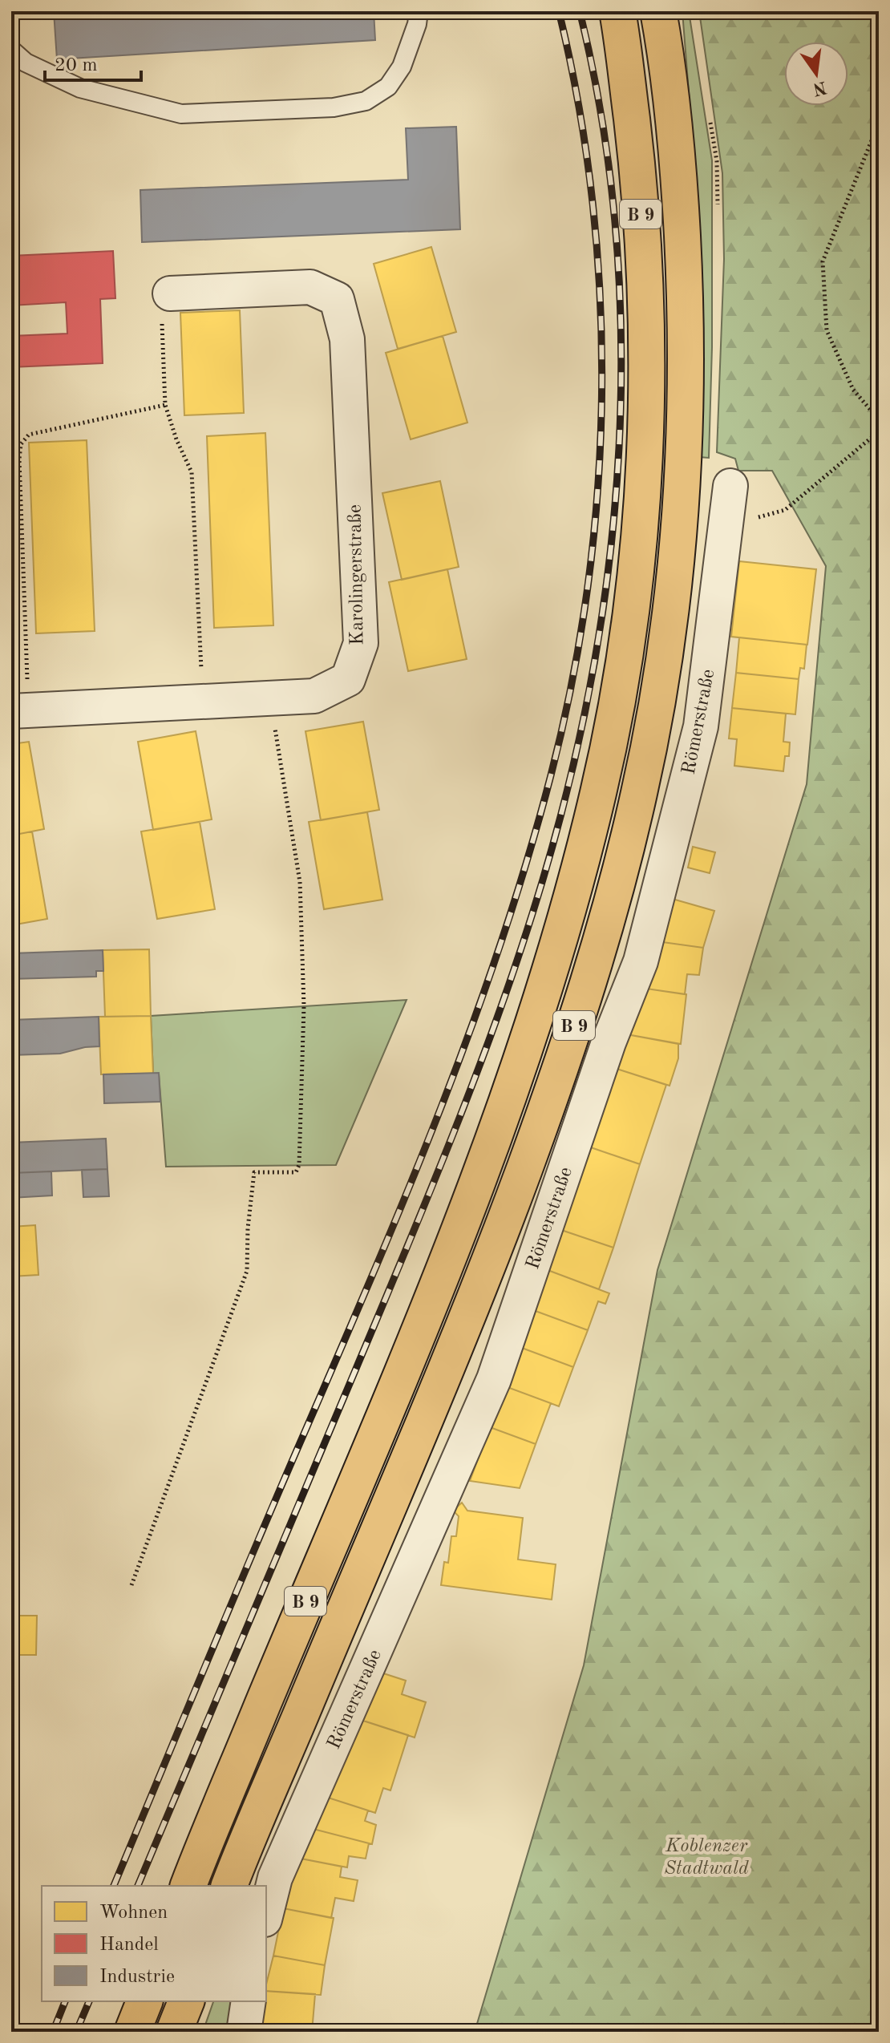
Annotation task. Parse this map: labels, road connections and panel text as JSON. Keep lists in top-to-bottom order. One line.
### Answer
{"streets":{"highway":["B 9"],"street":["Karolingerstraße","Römerstraße"]},"parks":["Koblenzer Stadtwald"],"legend":["Wohnen","Handel","Industrie"],"scale_bar":"20 m","north":"bottom"}
